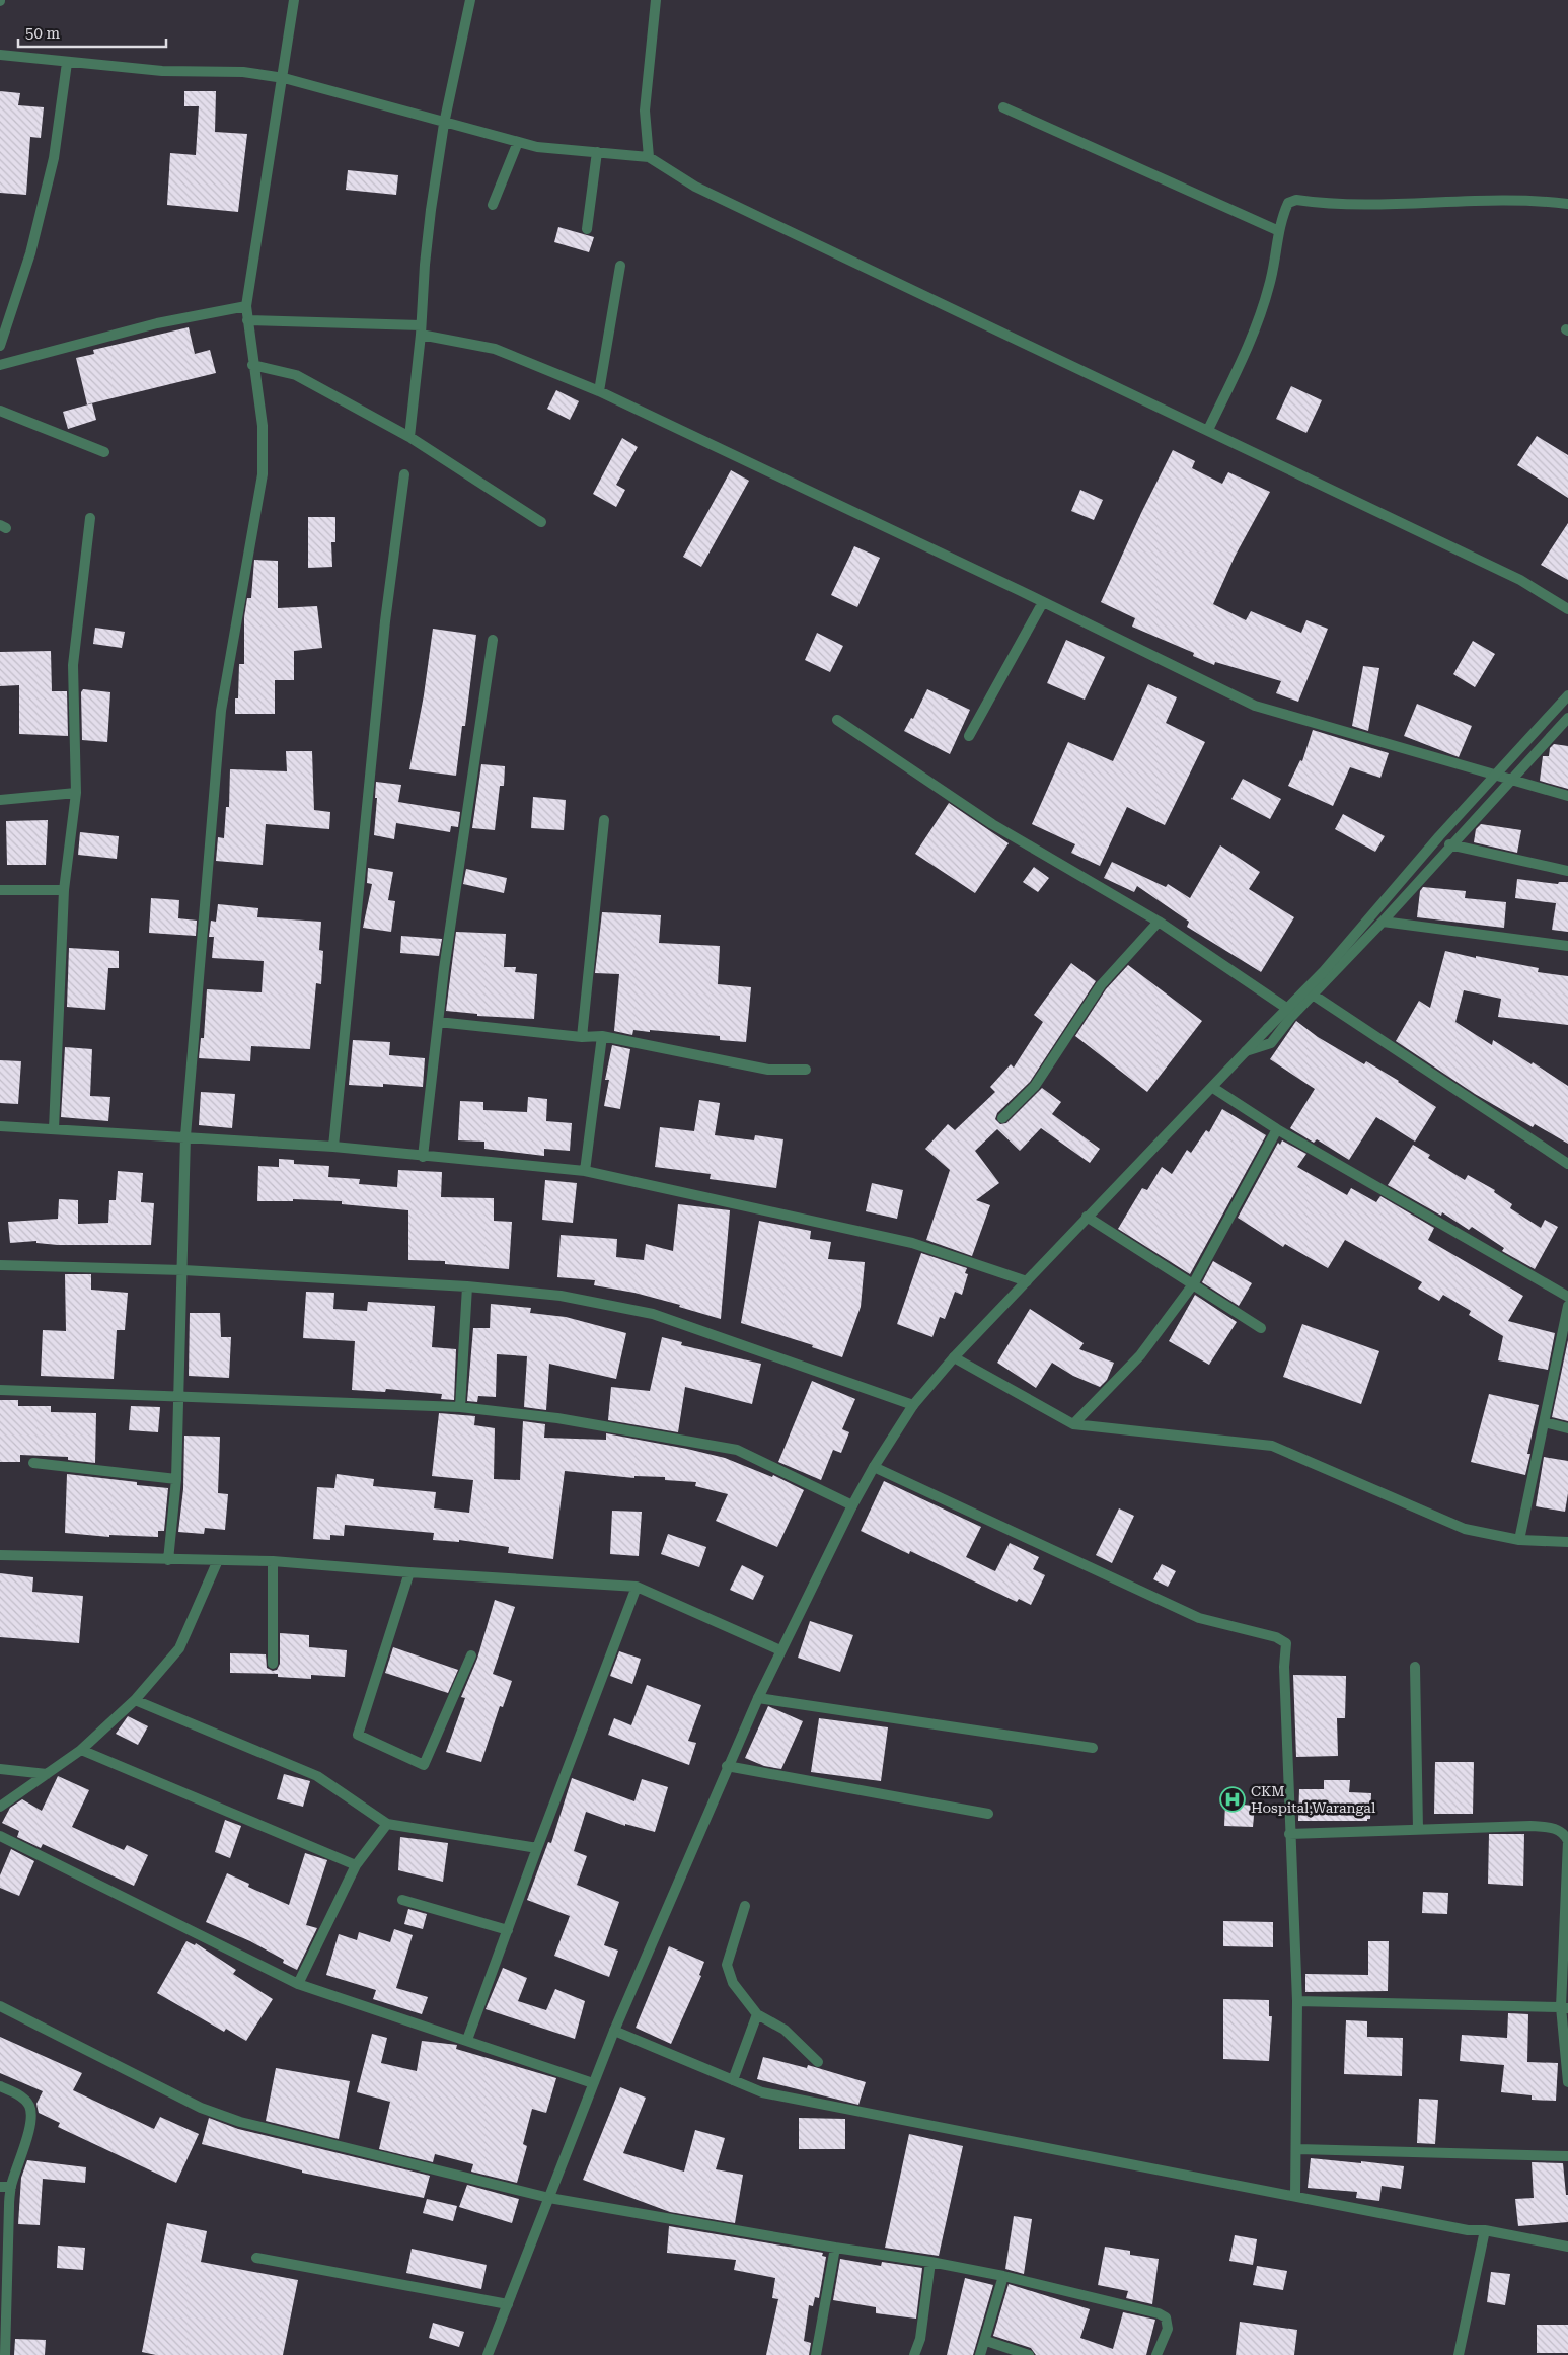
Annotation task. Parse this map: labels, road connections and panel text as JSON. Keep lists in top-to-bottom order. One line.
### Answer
{"places":{"hospital":["CKM Hospital,Warangal"]},"scale_bar":"50 m"}
